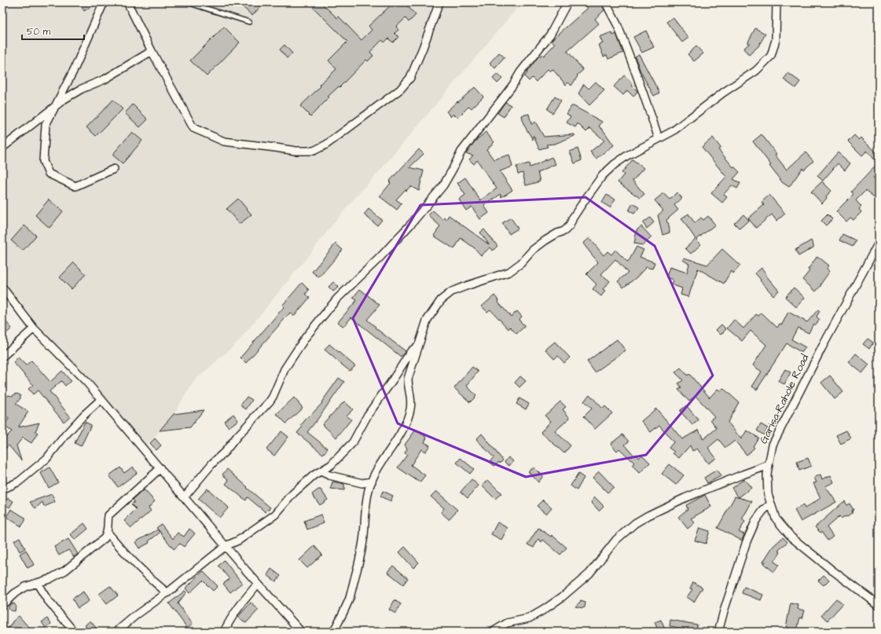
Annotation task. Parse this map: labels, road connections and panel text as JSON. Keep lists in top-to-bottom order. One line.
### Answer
{"streets":{"street":["Garisa-Rahole Road"]},"scale_bar":"50 m"}
